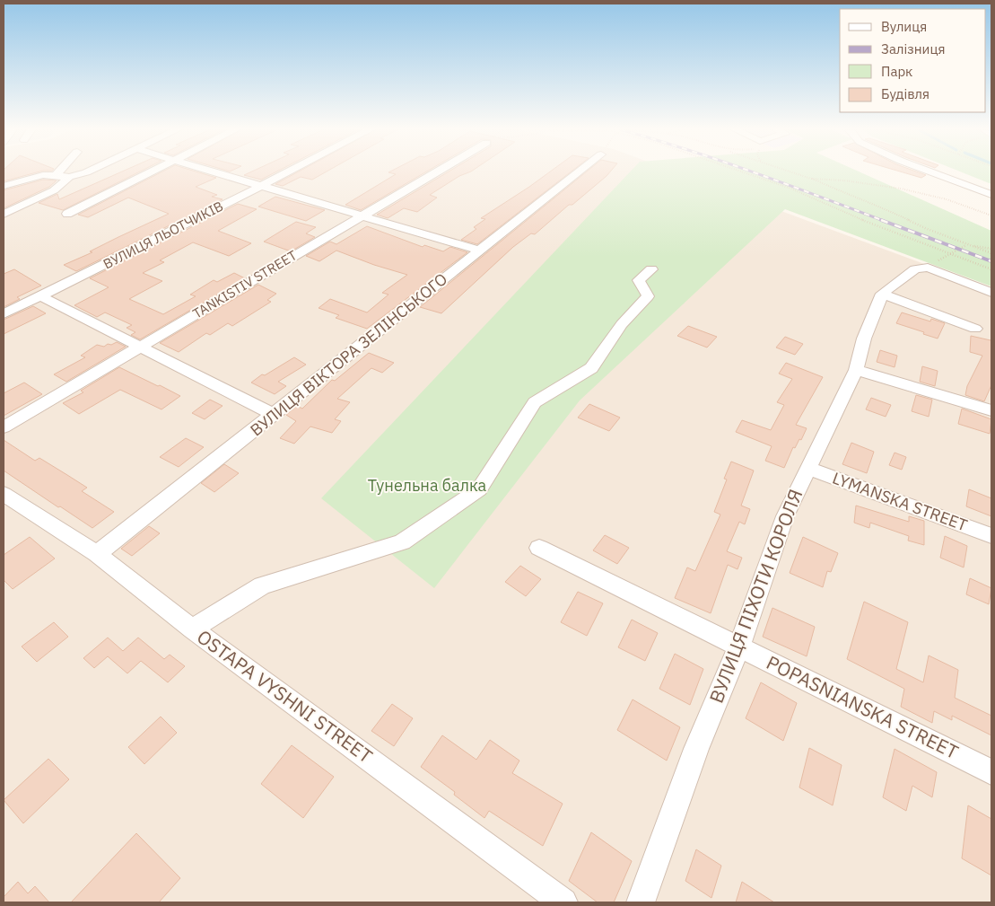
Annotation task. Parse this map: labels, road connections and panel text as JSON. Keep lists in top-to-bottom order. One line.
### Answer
{"streets":{"street":["ВУЛИЦЯ ЛЬОТЧИКІВ","TANKISTIV STREET","ВУЛИЦЯ ВІКТОРА ЗЕЛІНСЬКОГО","LYMANSKA STREET","ВУЛИЦЯ ПІХОТИ КОРОЛЯ","OSTAPA VYSHNI STREET","POPASNIANSKA STREET"]},"crossings":[["ВУЛИЦЯ ВІКТОРА ЗЕЛІНСЬКОГО","OSTAPA VYSHNI STREET"],["LYMANSKA STREET","ВУЛИЦЯ ПІХОТИ КОРОЛЯ"],["ВУЛИЦЯ ПІХОТИ КОРОЛЯ","POPASNIANSKA STREET"]],"parks":["Тунельна балка"],"legend":["Вулиця","Залізниця","Парк","Будівля"]}
